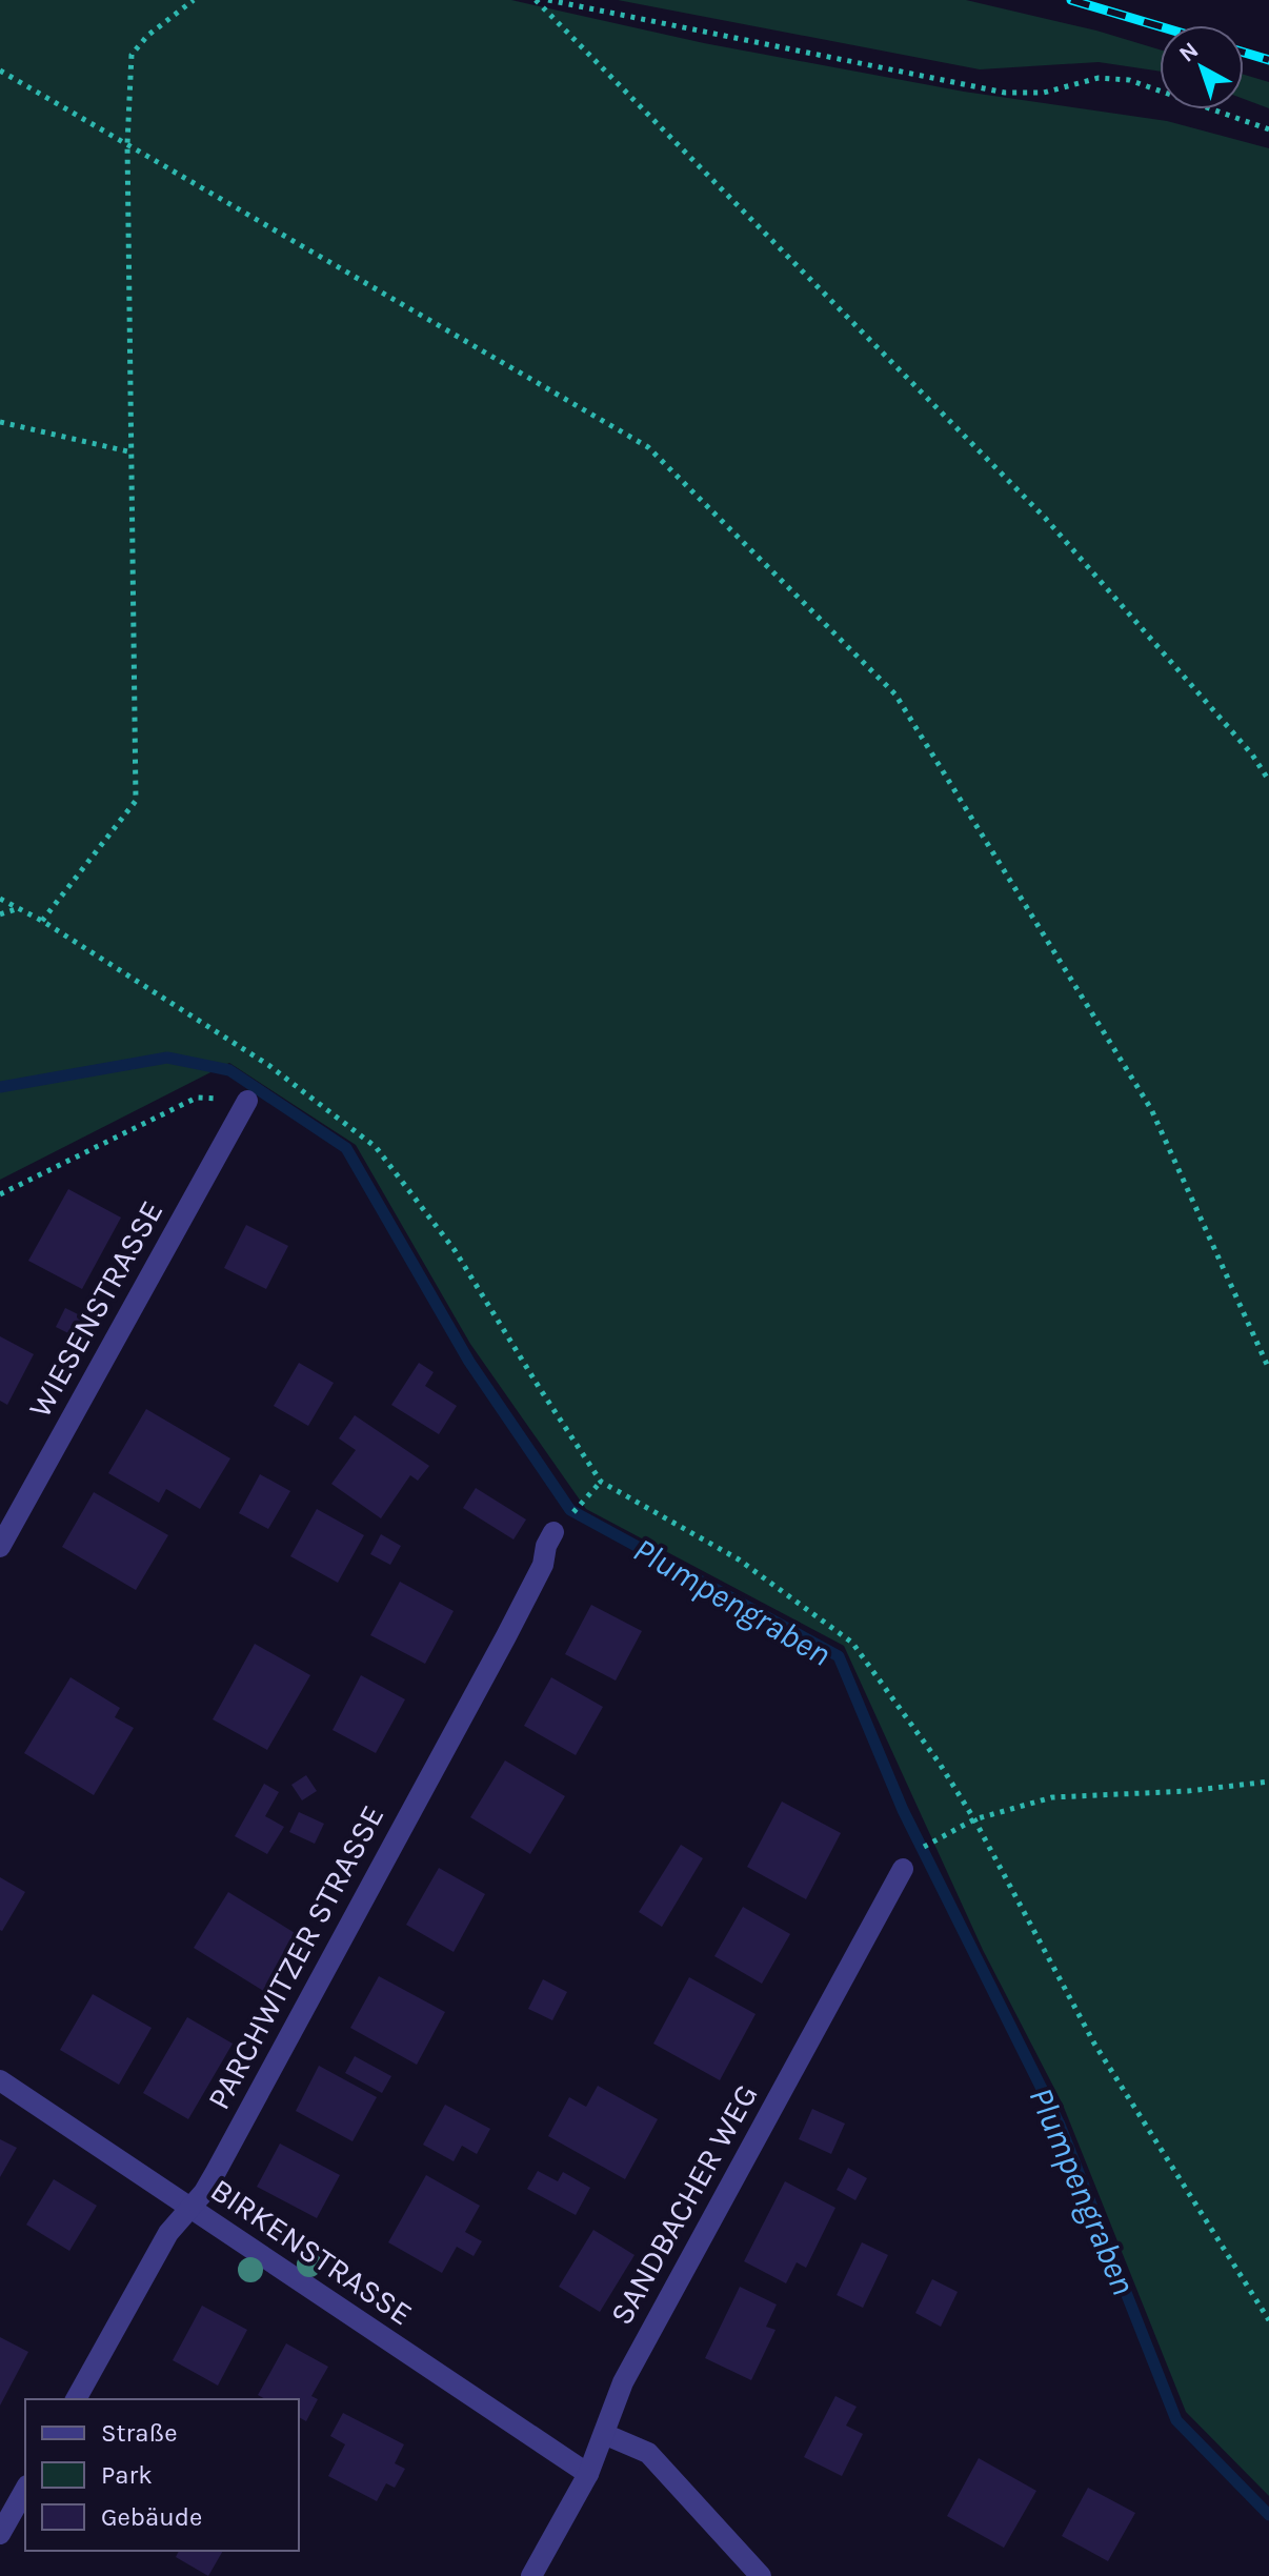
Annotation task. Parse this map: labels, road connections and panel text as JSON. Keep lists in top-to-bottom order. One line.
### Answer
{"streets":{"street":["WIESENSTRASSE","PARCHWITZER STRASSE","SANDBACHER WEG","BIRKENSTRASSE"]},"crossings":[["PARCHWITZER STRASSE","BIRKENSTRASSE"],["SANDBACHER WEG","BIRKENSTRASSE"]],"water":["Plumpengraben"],"legend":["Straße","Park","Gebäude"],"north":"top left"}
